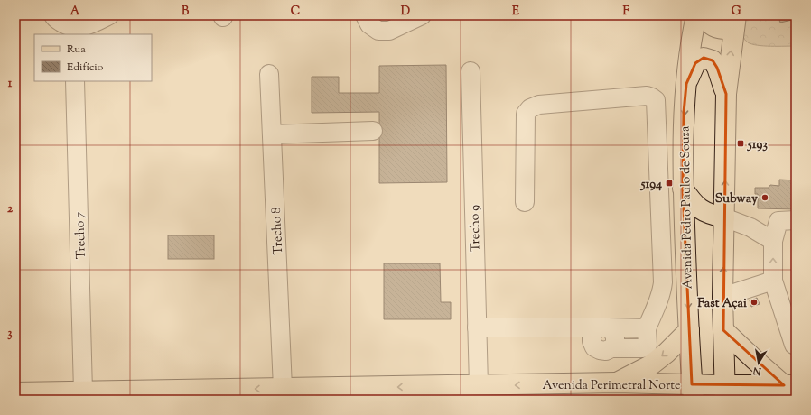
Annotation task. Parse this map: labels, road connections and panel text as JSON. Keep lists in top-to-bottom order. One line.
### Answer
{"streets":{"main road":["Avenida Pedro Paulo de Souza","Avenida Perimetral Norte"],"street":["Trecho 9","Trecho 8","Trecho 7"]},"crossings":[["Avenida Pedro Paulo de Souza","Avenida Perimetral Norte"],["Trecho 9","Avenida Perimetral Norte"],["Trecho 8","Avenida Perimetral Norte"],["Trecho 7","Avenida Perimetral Norte"]],"one_way":["Avenida Perimetral Norte"],"places":{"transit":["5193","5194"],"other":["Subway","Fast Açai"]},"legend":["Rua","Edifício"],"north":"bottom","grid":{"columns":["A","B","C","D","E","F","G"],"rows":["1","2","3"]}}
